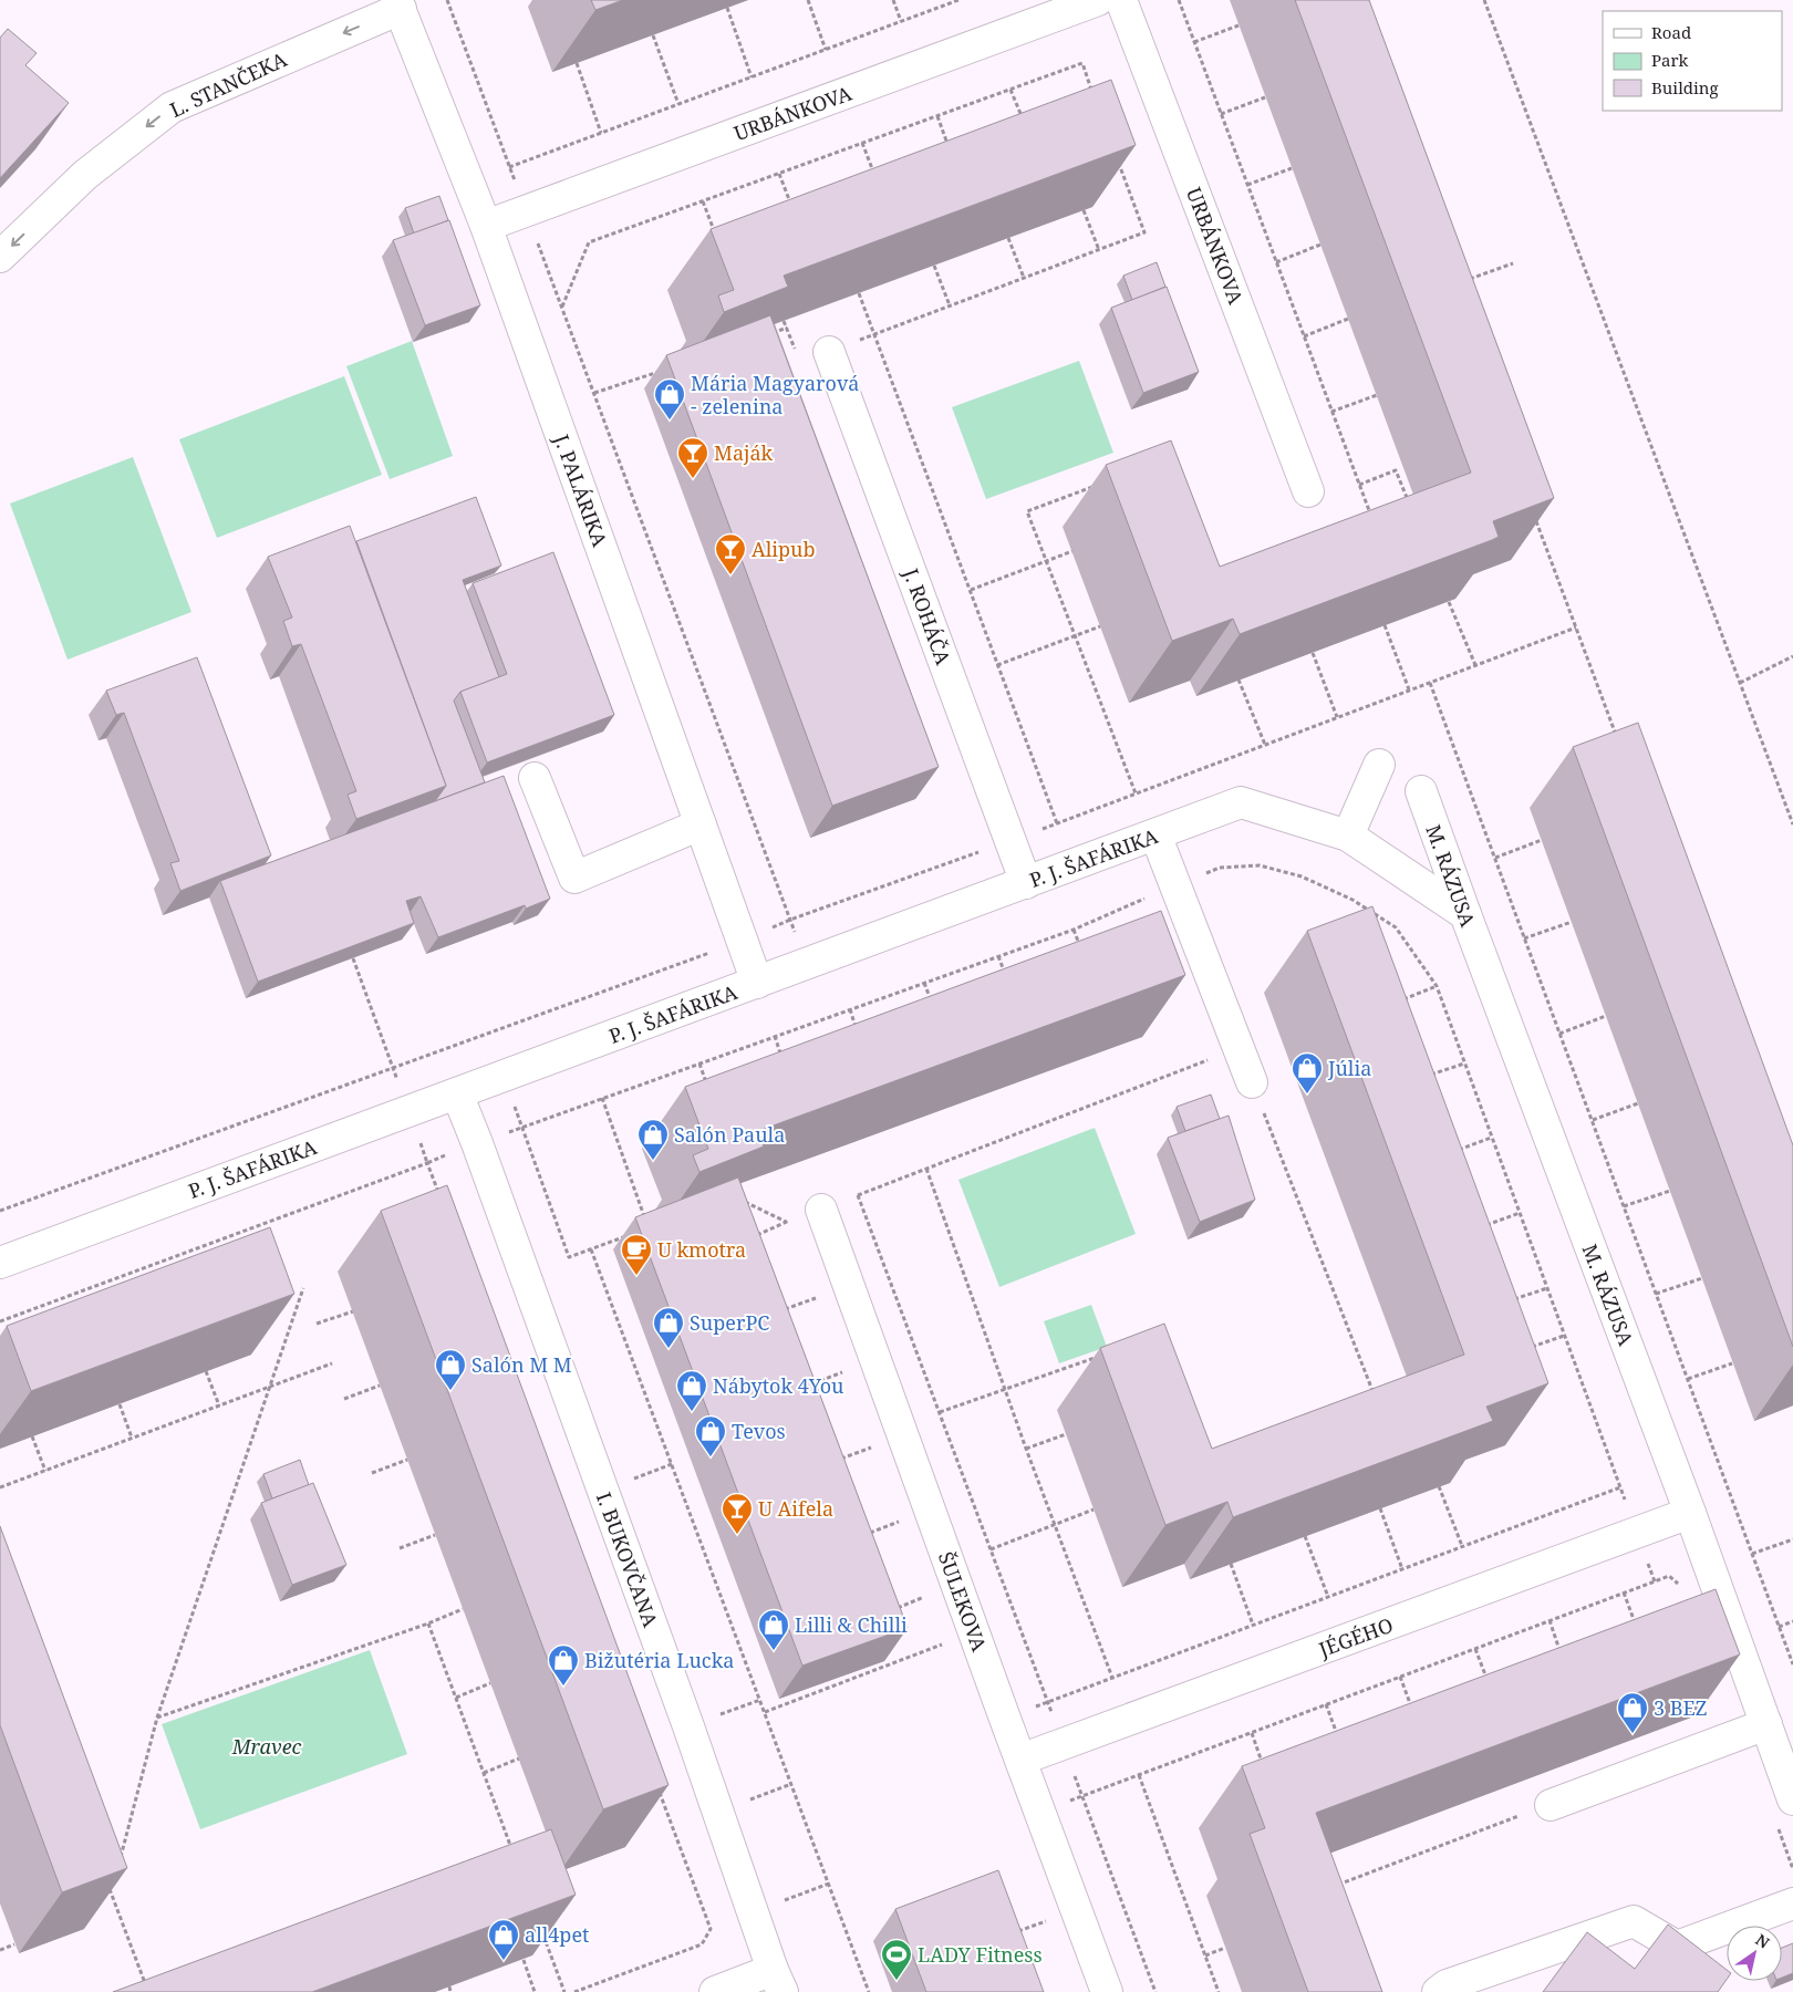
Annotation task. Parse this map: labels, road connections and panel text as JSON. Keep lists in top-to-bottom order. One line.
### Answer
{"streets":{"street":["L. STANČEKA","URBÁNKOVA","J. PALÁRIKA","J. ROHÁČA","P. J. ŠAFÁRIKA","M. RÁZUSA","I. BUKOVČANA","ŠULEKOVA","JÉGÉHO"]},"crossings":[["L. STANČEKA","J. PALÁRIKA"],["URBÁNKOVA","J. PALÁRIKA"],["J. PALÁRIKA","P. J. ŠAFÁRIKA"],["J. ROHÁČA","P. J. ŠAFÁRIKA"],["P. J. ŠAFÁRIKA","M. RÁZUSA"],["P. J. ŠAFÁRIKA","I. BUKOVČANA"],["M. RÁZUSA","JÉGÉHO"],["ŠULEKOVA","JÉGÉHO"]],"one_way":["L. STANČEKA"],"parks":["Mravec"],"places":{"shop":["Mária Magyarová - zelenina","Júlia","Salón Paula","SuperPC","Salón M M","Nábytok 4You","Tevos","Lilli & Chilli","Bižutéria Lucka","3 BEZ","all4pet"],"bar":["Maják","Alipub","U Aifela"],"cafe":["U kmotra"],"sports":["LADY Fitness"]},"legend":["Road","Park","Building"],"north":"top right"}
